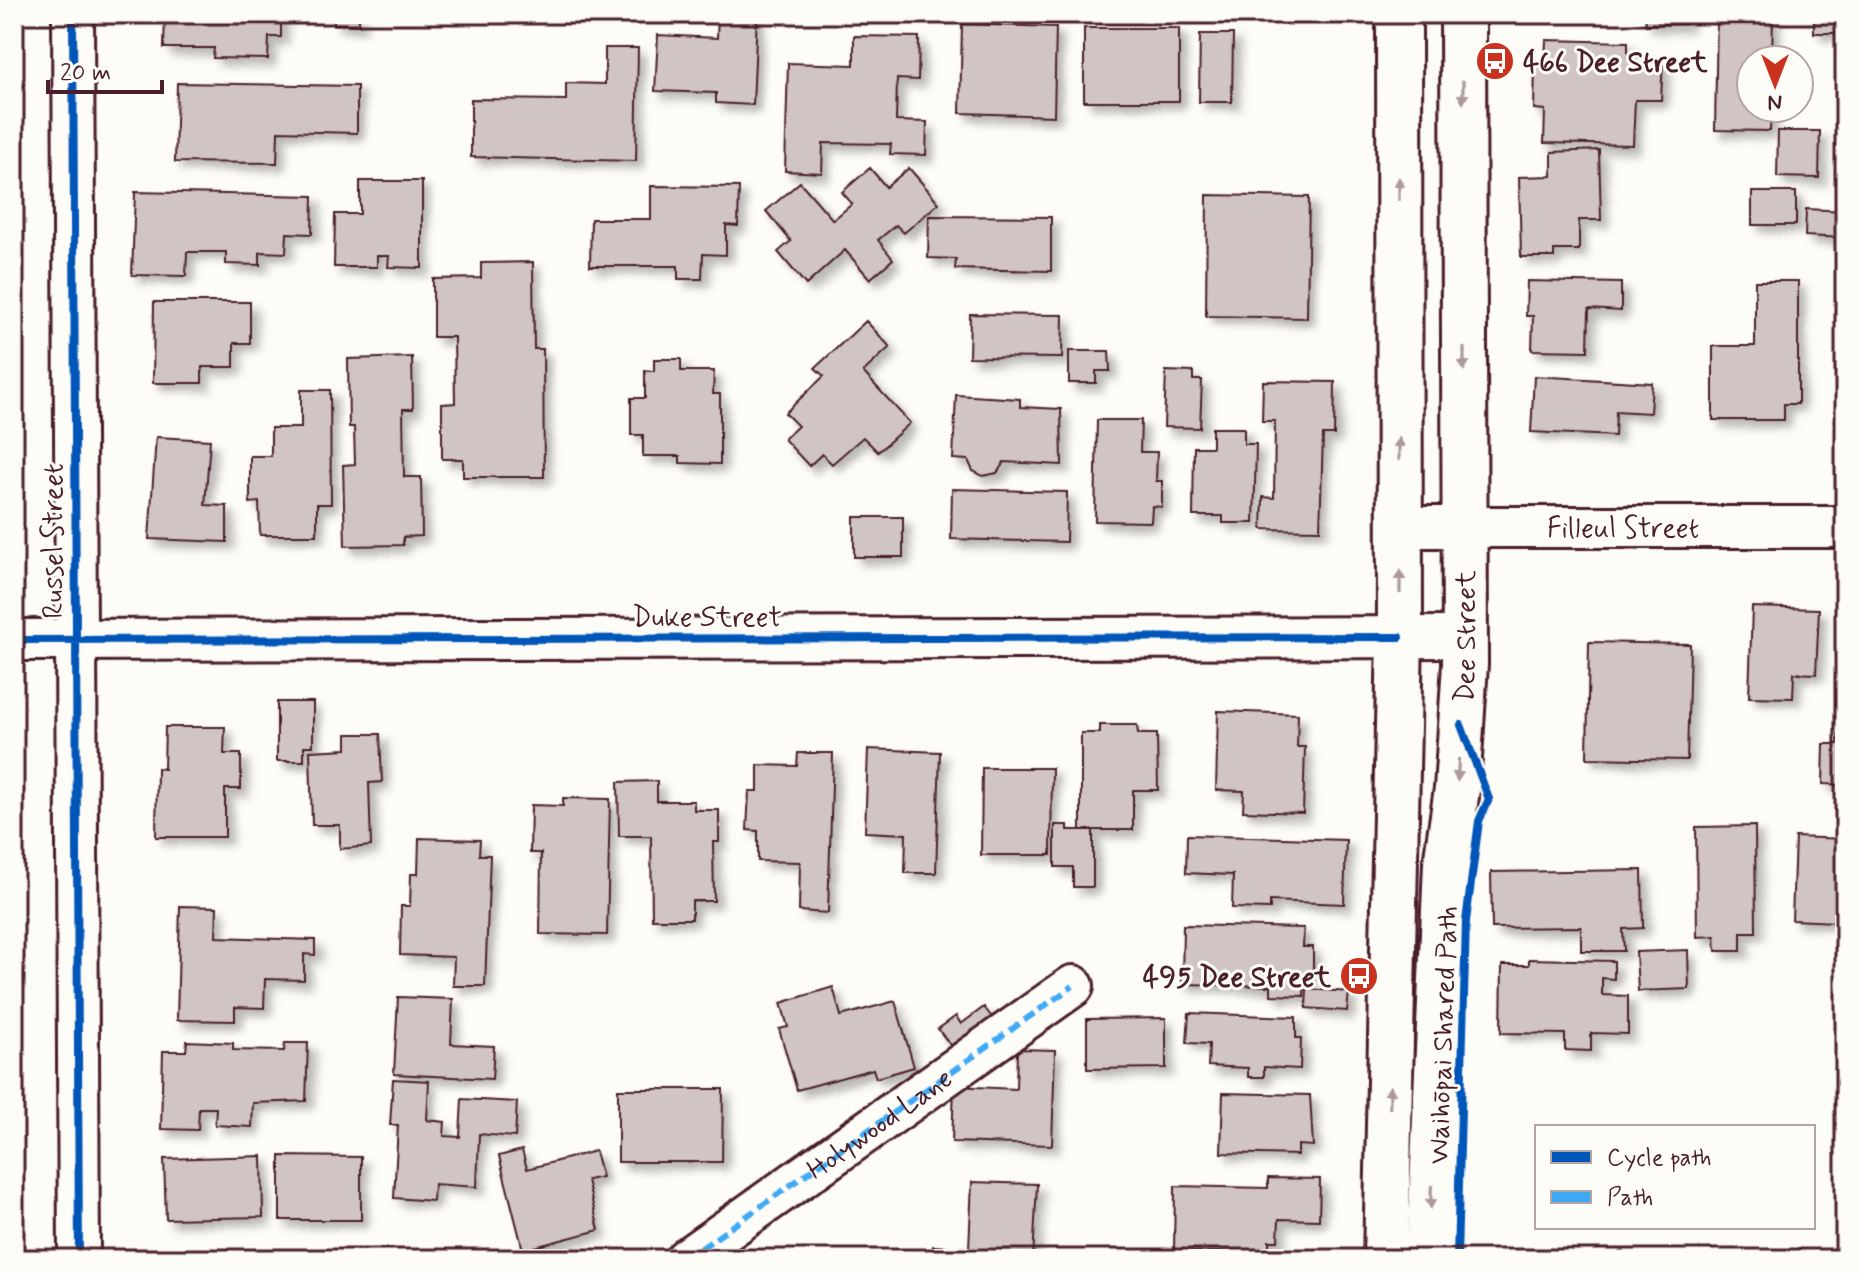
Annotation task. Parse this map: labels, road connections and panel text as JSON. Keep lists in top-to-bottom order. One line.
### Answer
{"streets":{"main road":["Dee Street"],"street":["Filleul Street","Russel Street","Duke Street","Holywood Lane"],"cycle path":["Waihōpai Shared Path"]},"crossings":[["Filleul Street","Dee Street"],["Russel Street","Duke Street"],["Duke Street","Dee Street"]],"places":{"bus stop":["466 Dee Street","495 Dee Street"]},"legend":["Cycle path","Path"],"scale_bar":"20 m","north":"bottom"}
